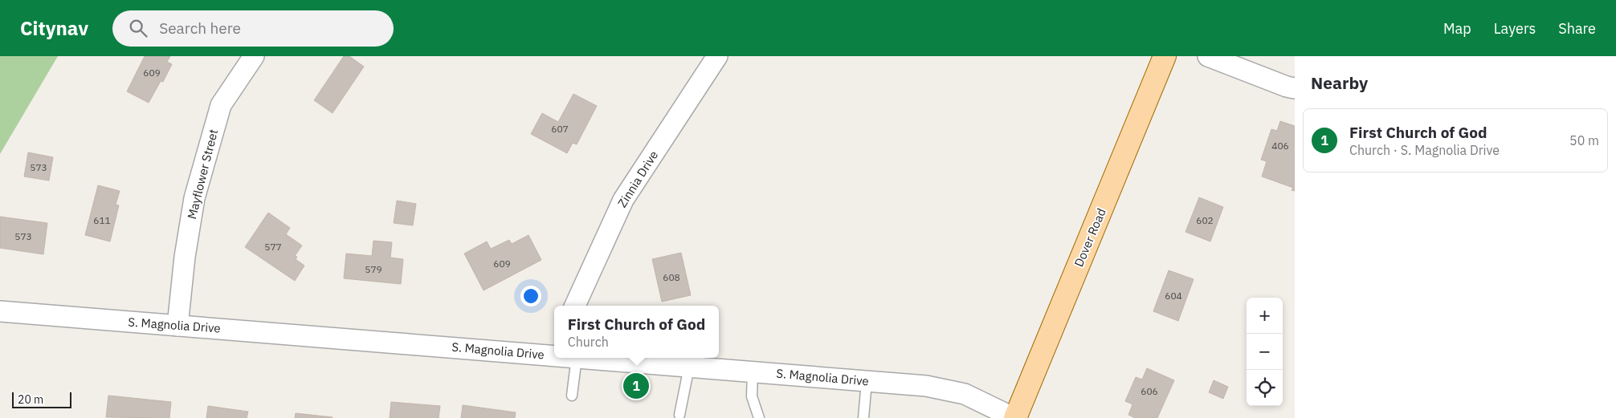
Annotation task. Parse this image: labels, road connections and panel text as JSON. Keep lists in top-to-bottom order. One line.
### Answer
{"streets":{"main road":["Dover Road"],"street":["Mayflower Street","Zinnia Drive","S. Magnolia Drive"]},"crossings":[["Mayflower Street","S. Magnolia Drive"],["Dover Road","S. Magnolia Drive"]],"house_numbers":["609","607","406","573","611","602","573","577","609","579","608","604","606"],"scale_bar":"20 m","page":{"header":"Citynav","search":"Search here","nav":["Map","Layers","Share"],"heading":"Nearby","list":[{"mark":"1","name":"First Church of God","note":"Church · S. Magnolia Drive","value":"50 m"}],"map_buttons":["+","−"],"popup":["First Church of God","Church"],"pins":"1","scale":"20 m"}}
